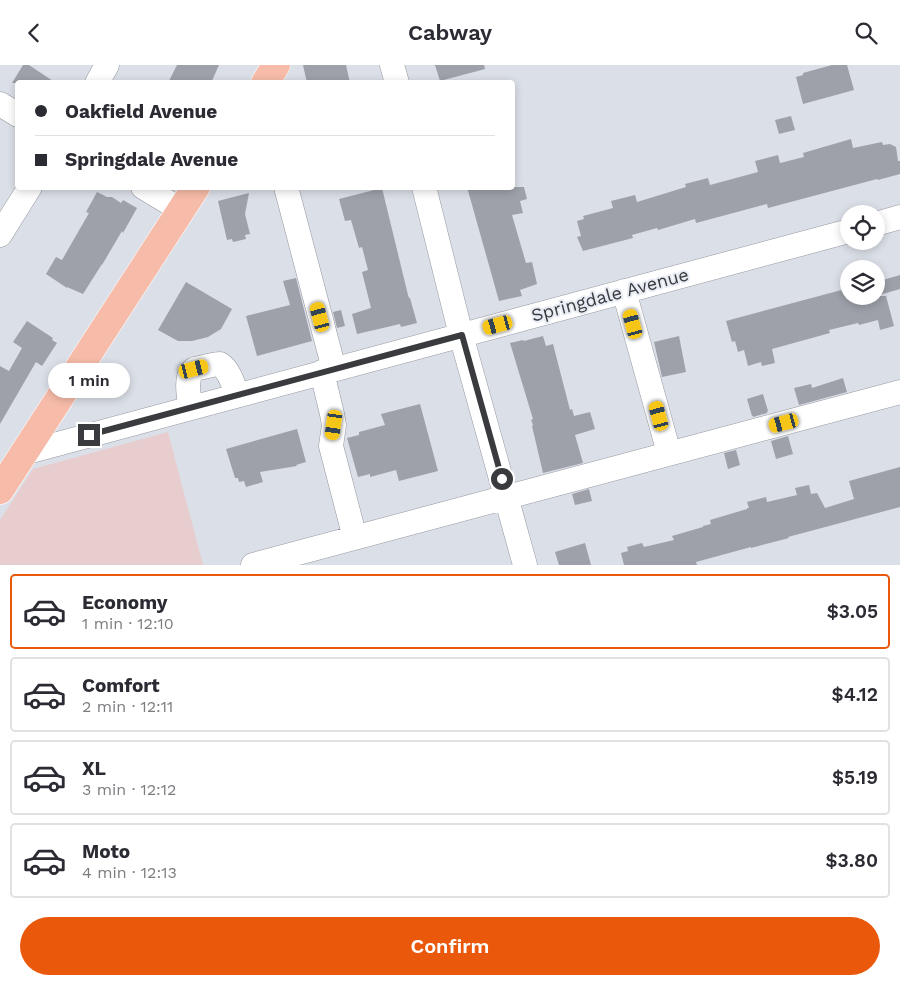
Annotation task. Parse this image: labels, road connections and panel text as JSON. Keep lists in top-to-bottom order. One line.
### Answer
{"streets":{"street":["Springdale Avenue"]},"page":{"header":"Cabway","banner":["Oakfield Avenue","Springdale Avenue"],"bubble":"1 min","list":[{"name":"Economy","note":"1 min · 12:10","value":"$3.05"},{"name":"Comfort","note":"2 min · 12:11","value":"$4.12"},{"name":"XL","note":"3 min · 12:12","value":"$5.19"},{"name":"Moto","note":"4 min · 12:13","value":"$3.80"}],"buttons":"Confirm"}}
